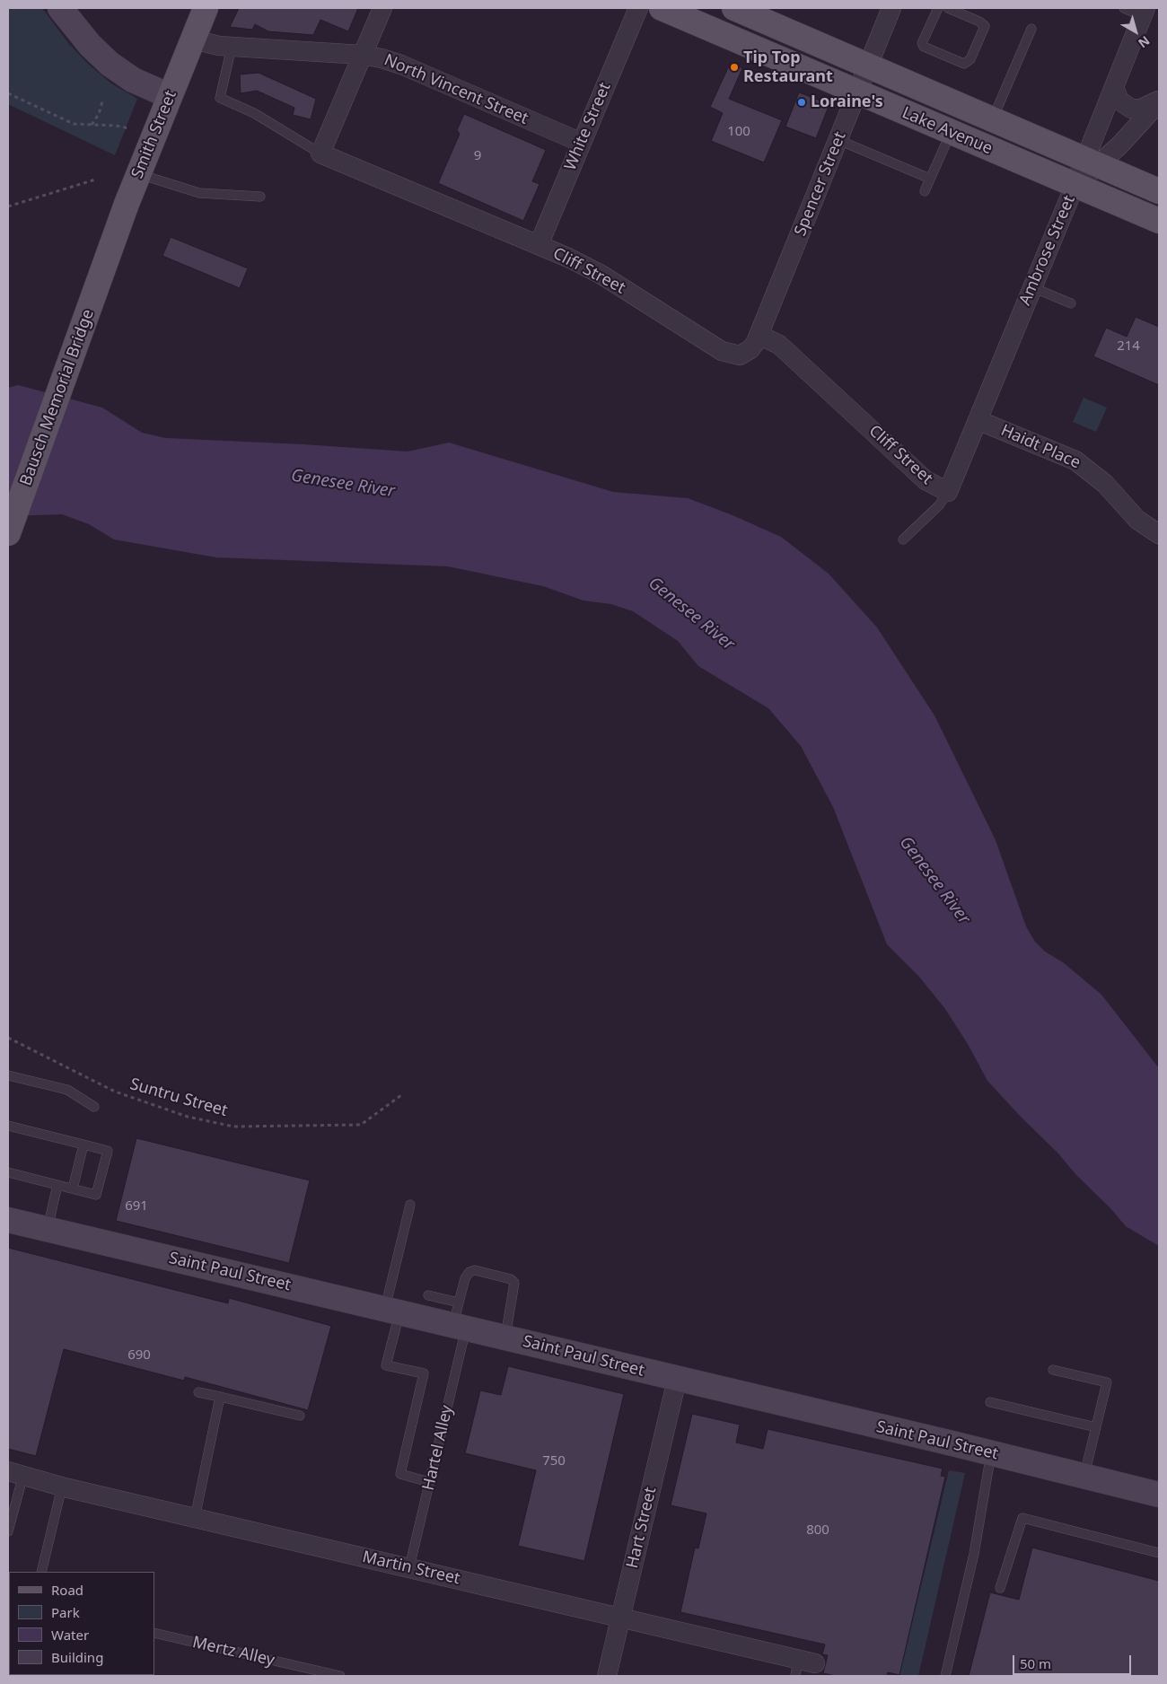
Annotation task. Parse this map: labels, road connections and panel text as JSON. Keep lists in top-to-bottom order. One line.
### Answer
{"streets":{"main road":["Lake Avenue","Smith Street","Bausch Memorial Bridge","Saint Paul Street"],"street":["North Vincent Street","White Street","Spencer Street","Ambrose Street","Cliff Street","Haidt Place","Hart Street","Martin Street"],"lane":["Hartel Alley","Mertz Alley"],"path":["Suntru Street"]},"crossings":[["North Vincent Street","White Street"],["North Vincent Street","Smith Street"],["White Street","Cliff Street"],["Lake Avenue","Spencer Street"],["Lake Avenue","Ambrose Street"],["Smith Street","Bausch Memorial Bridge"],["Spencer Street","Cliff Street"],["Ambrose Street","Cliff Street"],["Ambrose Street","Haidt Place"],["Saint Paul Street","Hartel Alley"],["Saint Paul Street","Hart Street"],["Hartel Alley","Martin Street"],["Hart Street","Martin Street"]],"water":["Genesee River"],"places":["Tip Top Restaurant","Loraine's"],"house_numbers":["100","9","214","691","690","750","800"],"legend":["Road","Park","Water","Building"],"scale_bar":"50 m","north":"bottom right"}
